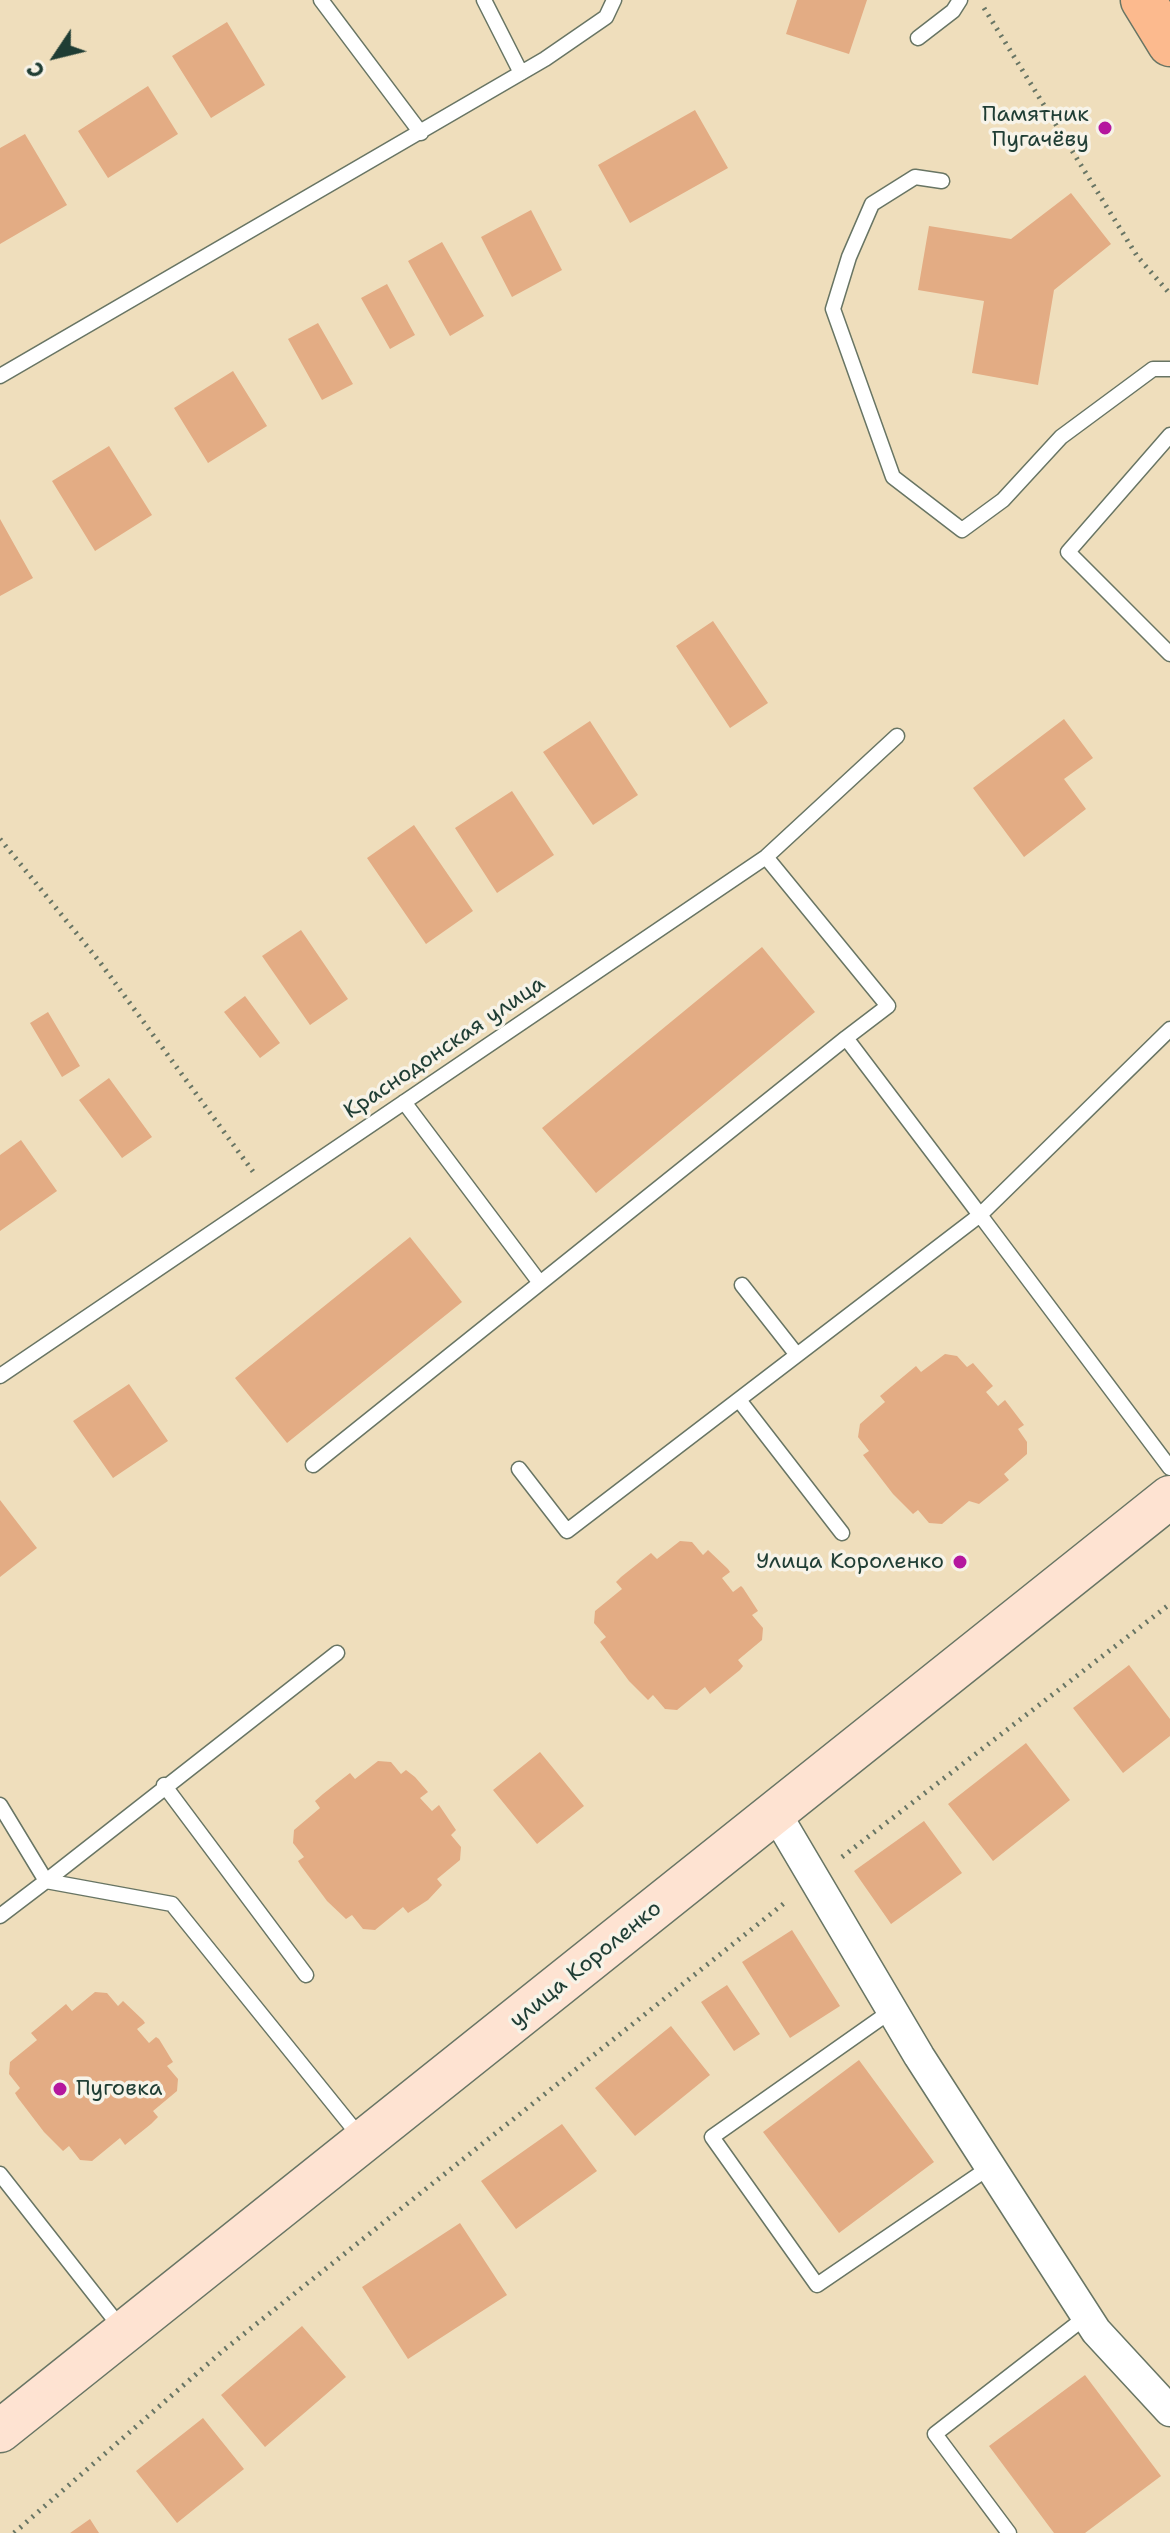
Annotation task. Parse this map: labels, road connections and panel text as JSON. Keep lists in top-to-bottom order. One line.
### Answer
{"streets":{"street":["улица Короленко"],"lane":["Краснодонская улица"]},"places":["Памятник Пугачёву","Улица Короленко","Пуговка"],"north":"bottom left"}
